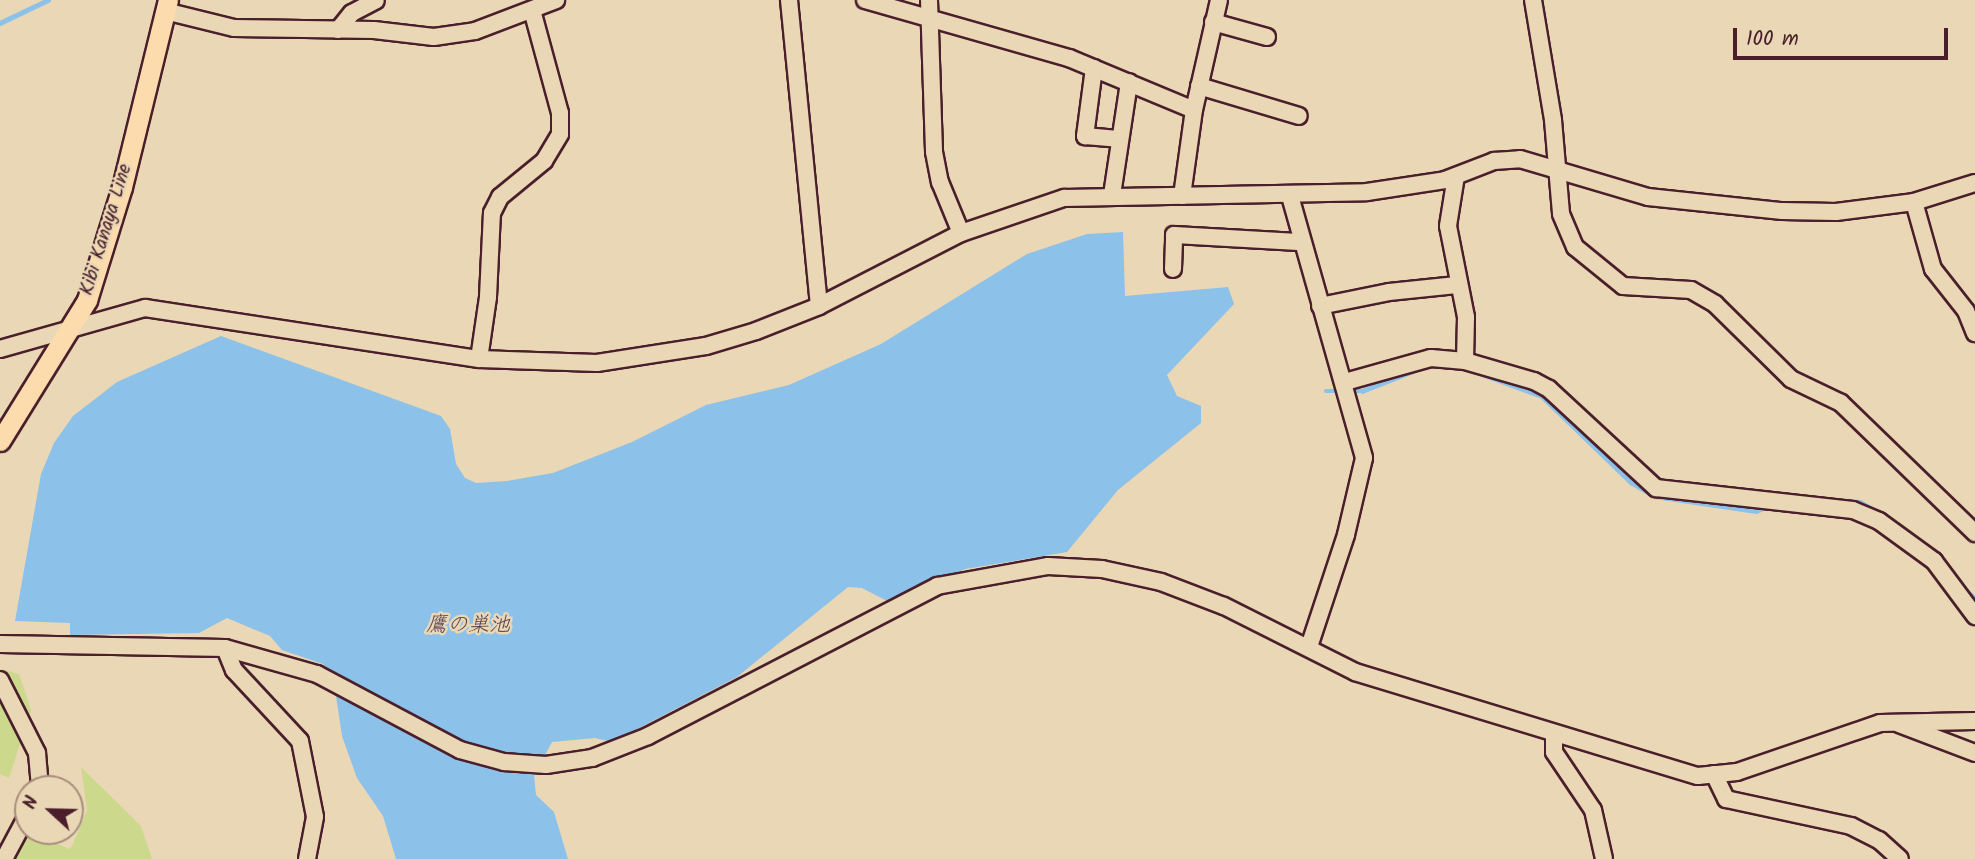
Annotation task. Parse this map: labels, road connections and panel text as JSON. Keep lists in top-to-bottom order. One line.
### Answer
{"streets":{"main road":["Kibi Kanaya Line"]},"water":["鷹の巣池"],"scale_bar":"100 m","north":"left"}
